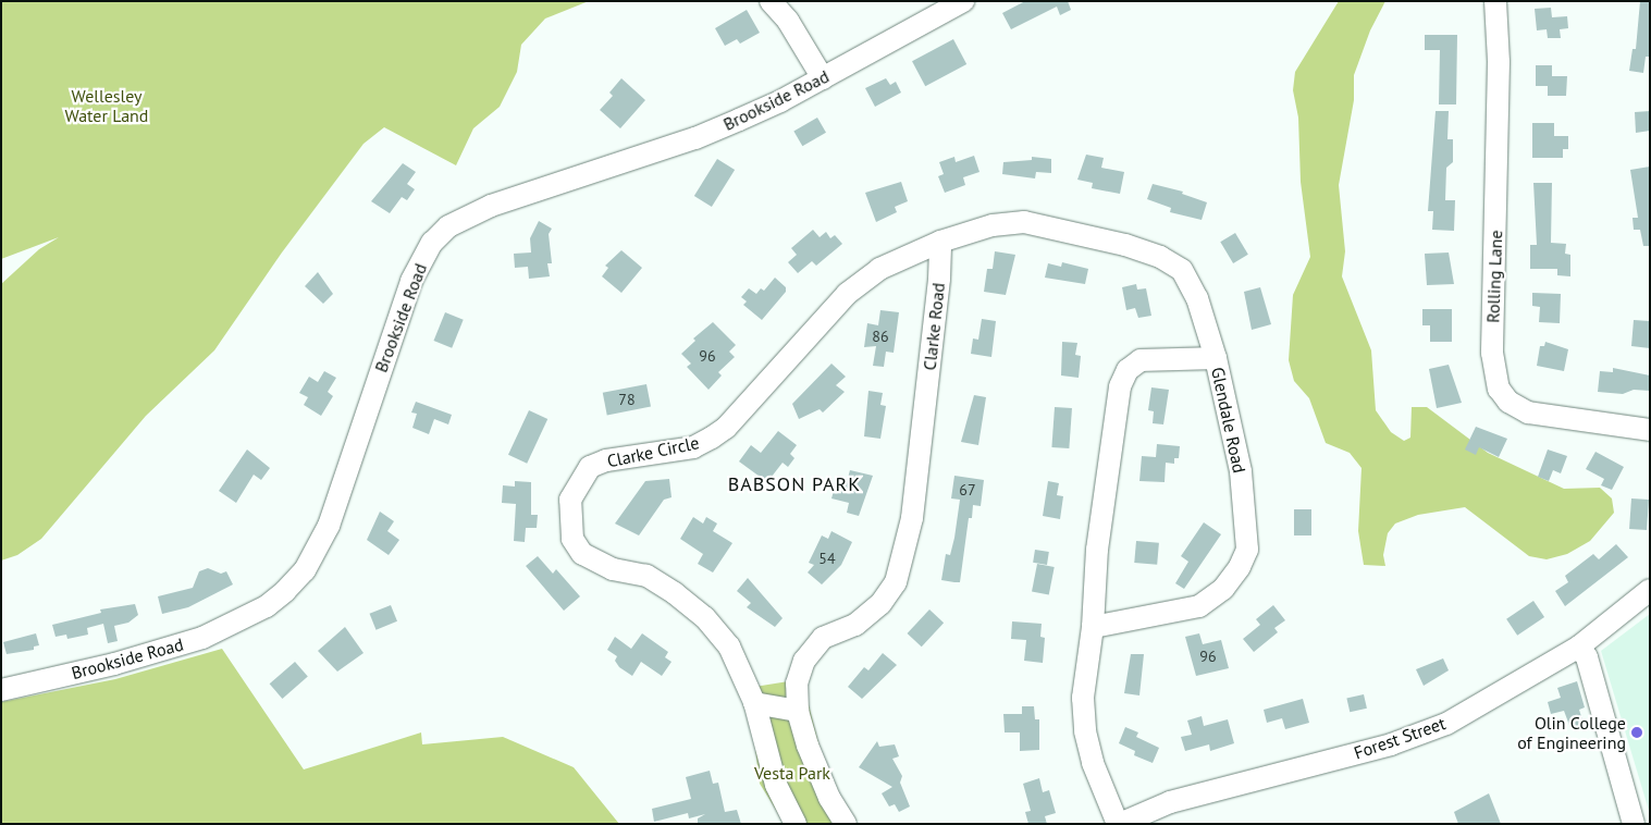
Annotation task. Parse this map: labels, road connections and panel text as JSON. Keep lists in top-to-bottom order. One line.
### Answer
{"streets":{"street":["Brookside Road","Rolling Lane","Clarke Road","Glendale Road","Clarke Circle","Forest Street"]},"crossings":[["Clarke Road","Clarke Circle"],["Glendale Road","Forest Street"]],"districts":["BABSON PARK"],"parks":["Wellesley Water Land","Vesta Park"],"places":["Olin College of Engineering"],"house_numbers":["86","96","78","67","54","96"]}
